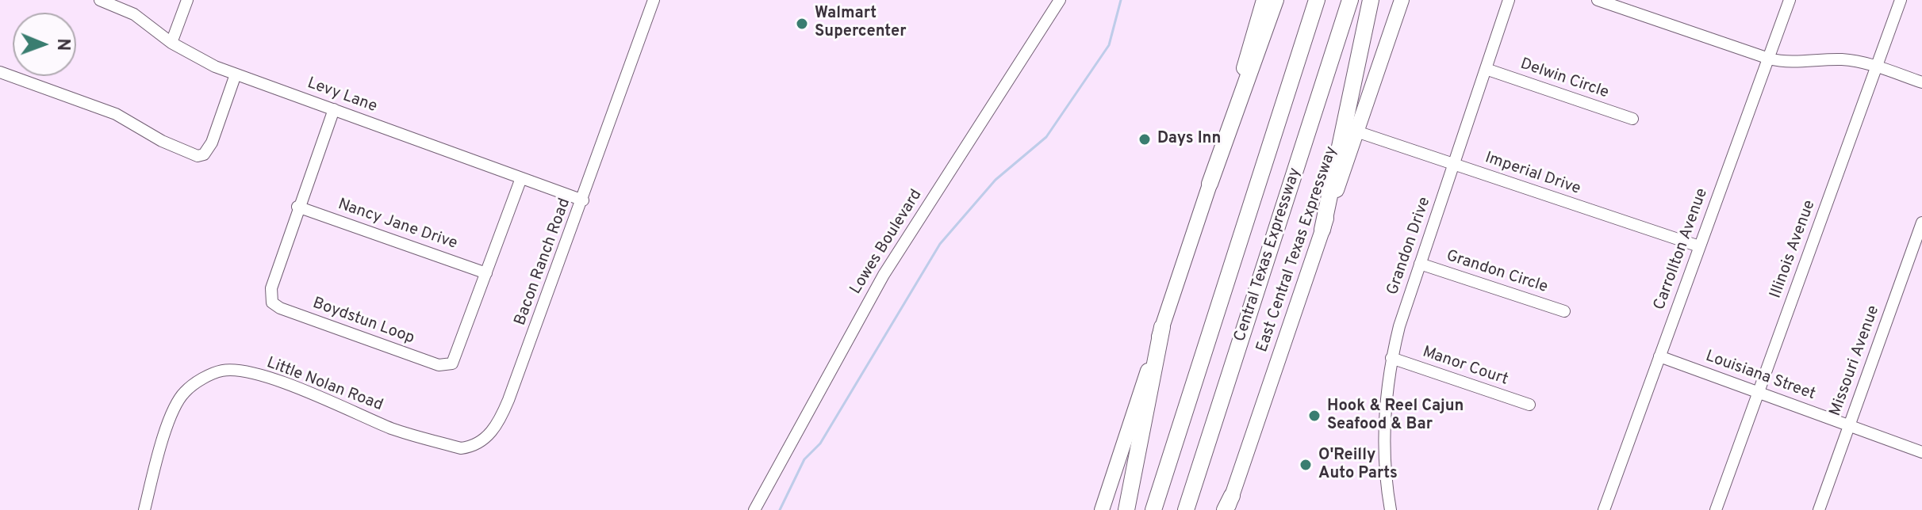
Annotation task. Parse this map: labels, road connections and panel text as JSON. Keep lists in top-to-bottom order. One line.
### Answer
{"streets":{"highway":["Central Texas Expressway"],"main road":["East Central Texas Expressway"],"street":["Delwin Circle","Levy Lane","Imperial Drive","Nancy Jane Drive","Lowes Boulevard","Grandon Drive","Carrollton Avenue","Illinois Avenue","Bacon Ranch Road","Grandon Circle","Boydstun Loop","Missouri Avenue","Manor Court","Louisiana Street","Little Nolan Road"]},"crossings":[["Delwin Circle","Grandon Drive"],["Levy Lane","Bacon Ranch Road"],["Levy Lane","Boydstun Loop"],["Imperial Drive","Grandon Drive"],["Imperial Drive","East Central Texas Expressway"],["Imperial Drive","Carrollton Avenue"],["Nancy Jane Drive","Boydstun Loop"],["Grandon Drive","Grandon Circle"],["Grandon Drive","Manor Court"],["Carrollton Avenue","Louisiana Street"],["Illinois Avenue","Louisiana Street"],["Bacon Ranch Road","Little Nolan Road"],["Missouri Avenue","Louisiana Street"]],"places":["Walmart Supercenter","Days Inn","Hook & Reel Cajun Seafood & Bar","O'Reilly Auto Parts"],"north":"right"}
